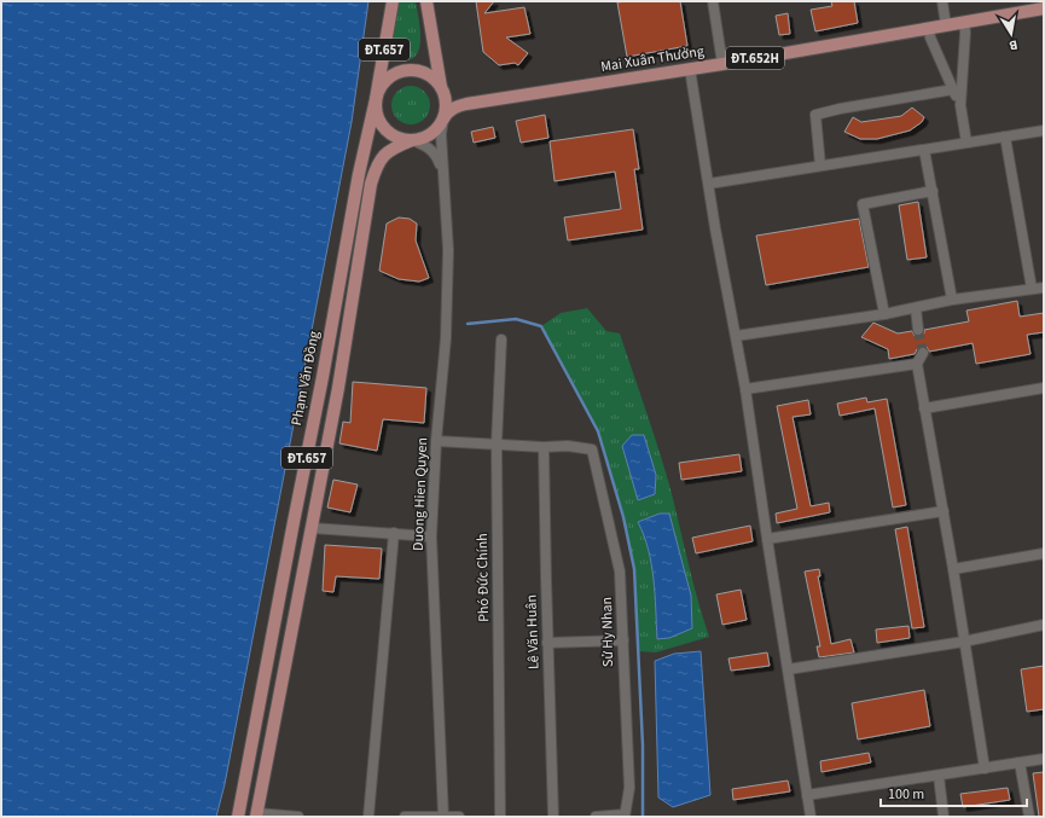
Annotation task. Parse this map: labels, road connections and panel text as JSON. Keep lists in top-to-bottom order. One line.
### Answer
{"streets":{"main road":["ĐT.657","ĐT.652H","Mai Xuân Thưởng","Phạm Văn Đồng"],"street":["Duong Hien Quyen","Phó Đức Chính","Lê Văn Huân","Sử Hy Nhan"]},"crossings":[["ĐT.657","Mai Xuân Thưởng"],["ĐT.657","Phạm Văn Đồng"],["ĐT.657","Duong Hien Quyen"],["Mai Xuân Thưởng","Phạm Văn Đồng"],["Mai Xuân Thưởng","Duong Hien Quyen"],["Phạm Văn Đồng","Duong Hien Quyen"],["Lê Văn Huân","Sử Hy Nhan"]],"scale_bar":"100 m","north":"bottom"}
